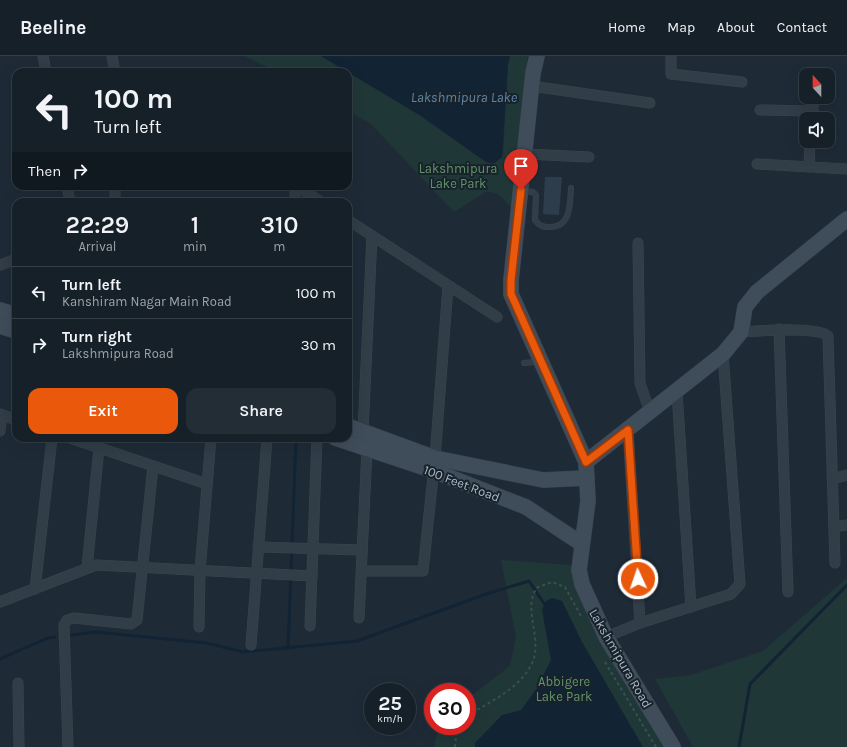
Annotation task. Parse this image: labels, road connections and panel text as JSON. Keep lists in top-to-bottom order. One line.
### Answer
{"streets":{"street":["100 Feet Road","Lakshmipura Road"]},"crossings":[["100 Feet Road","Lakshmipura Road"]],"water":["Lakshmipura Lake"],"parks":["Lakshmipura Lake Park","Abbigere Lake Park"],"north":"top","page":{"header":"Beeline","nav":["Home","Map","About","Contact"],"turn":["100 m","Turn left"],"then":"Then","eta":["22:29","Arrival","1","min","310","m"],"list":[{"name":"Turn left","note":"Kanshiram Nagar Main Road","value":"100 m"},{"name":"Turn right","note":"Lakshmipura Road","value":"30 m"}],"buttons":["Exit","Share"],"speed":"25 km/h","limit":"30"}}
